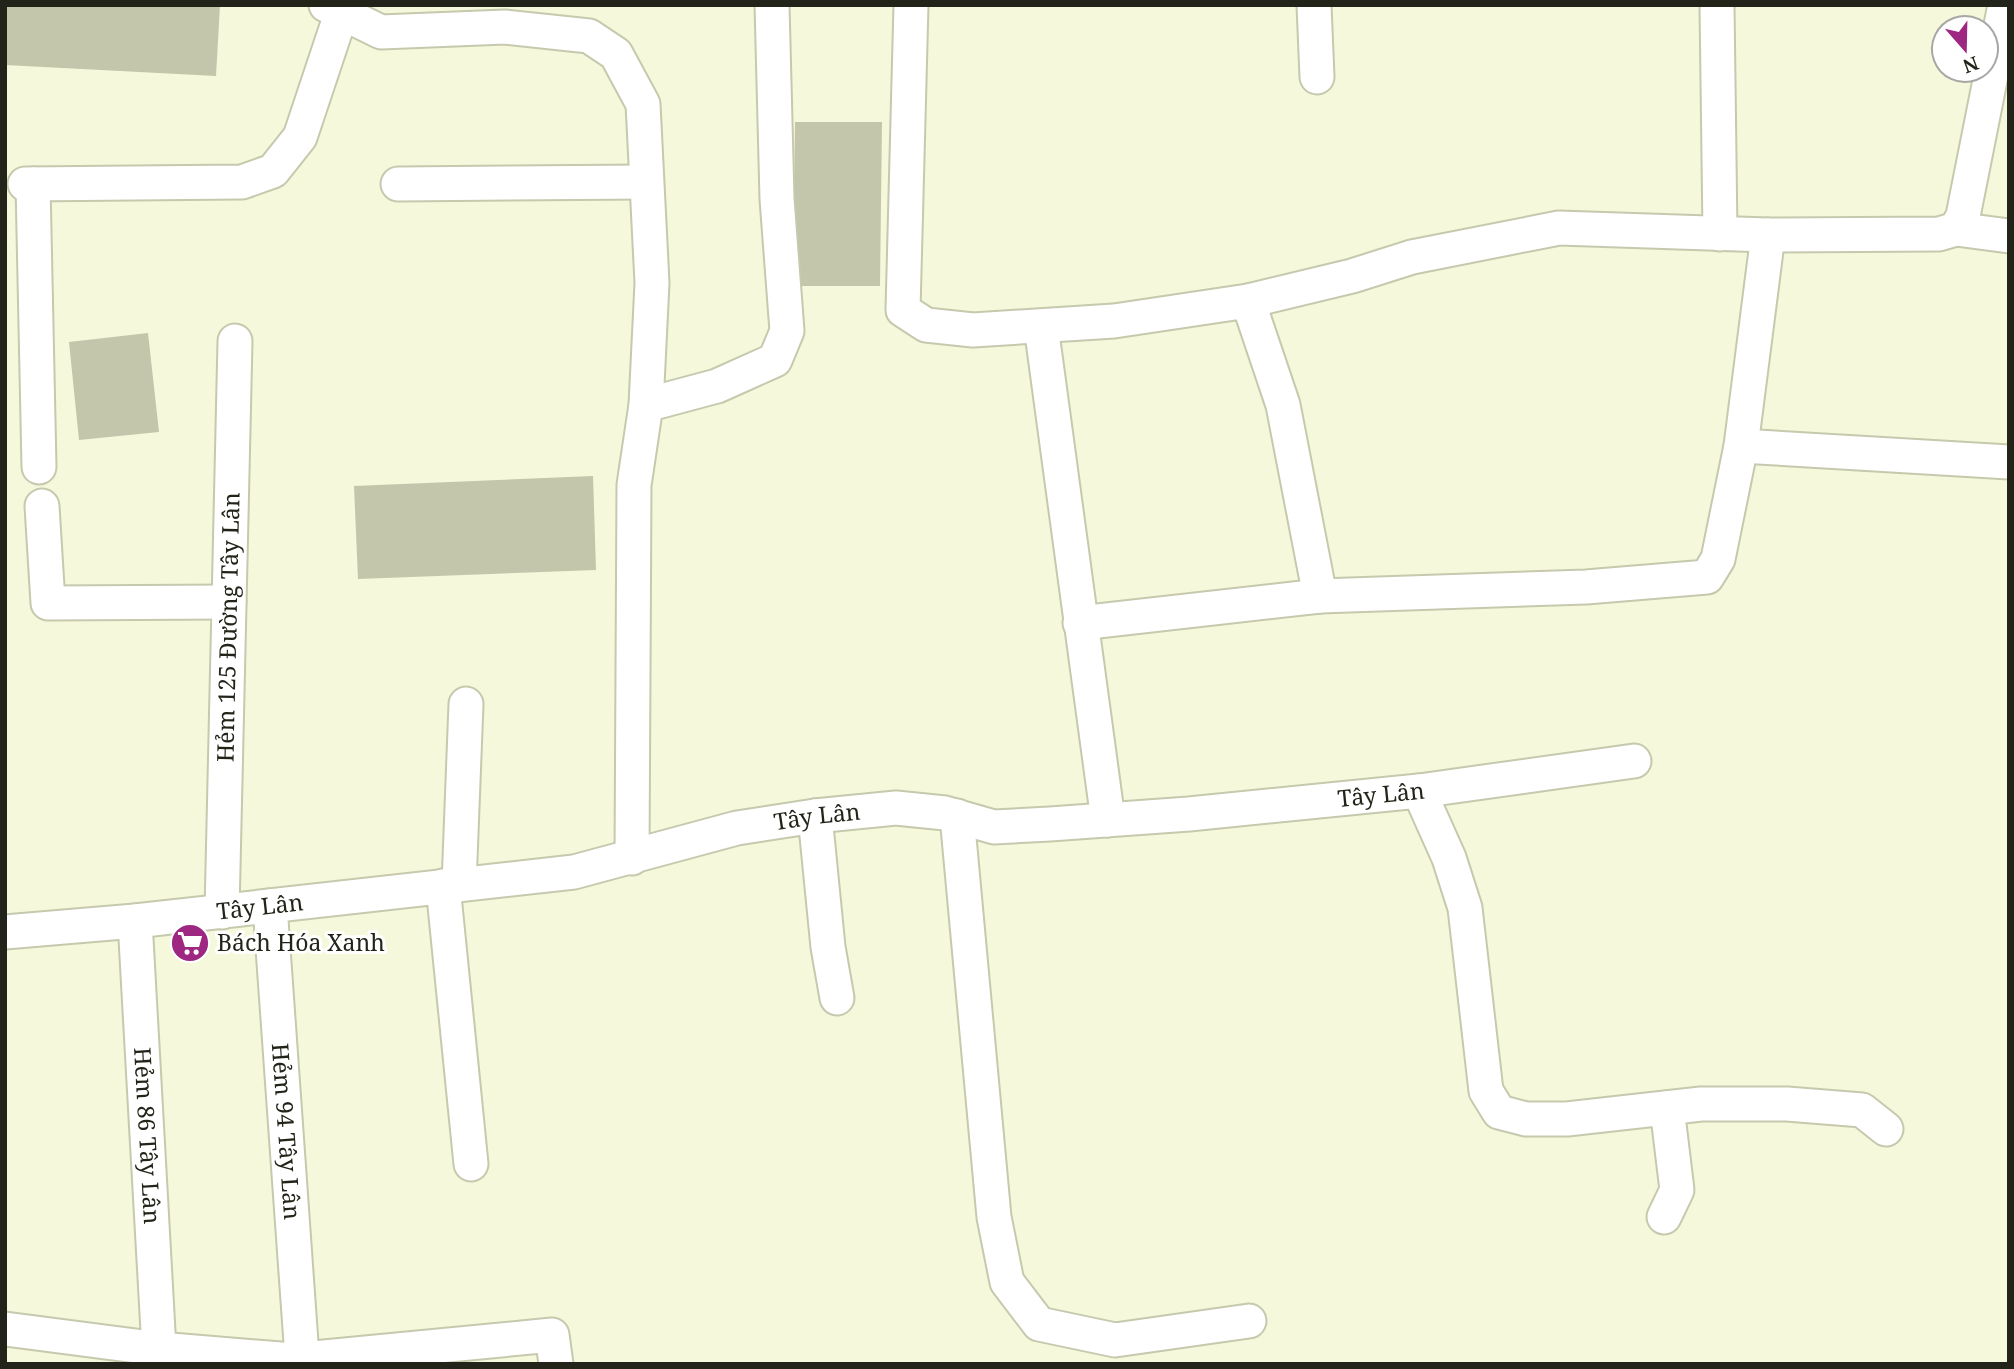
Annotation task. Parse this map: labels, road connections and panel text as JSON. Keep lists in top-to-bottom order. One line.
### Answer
{"streets":{"street":["Hẻm 125 Đường Tây Lân","Tây Lân","Hẻm 94 Tây Lân","Hẻm 86 Tây Lân"]},"crossings":[["Hẻm 125 Đường Tây Lân","Tây Lân"],["Tây Lân","Hẻm 94 Tây Lân"],["Tây Lân","Hẻm 86 Tây Lân"]],"places":{"supermarket":["Bách Hóa Xanh"]},"north":"bottom"}
